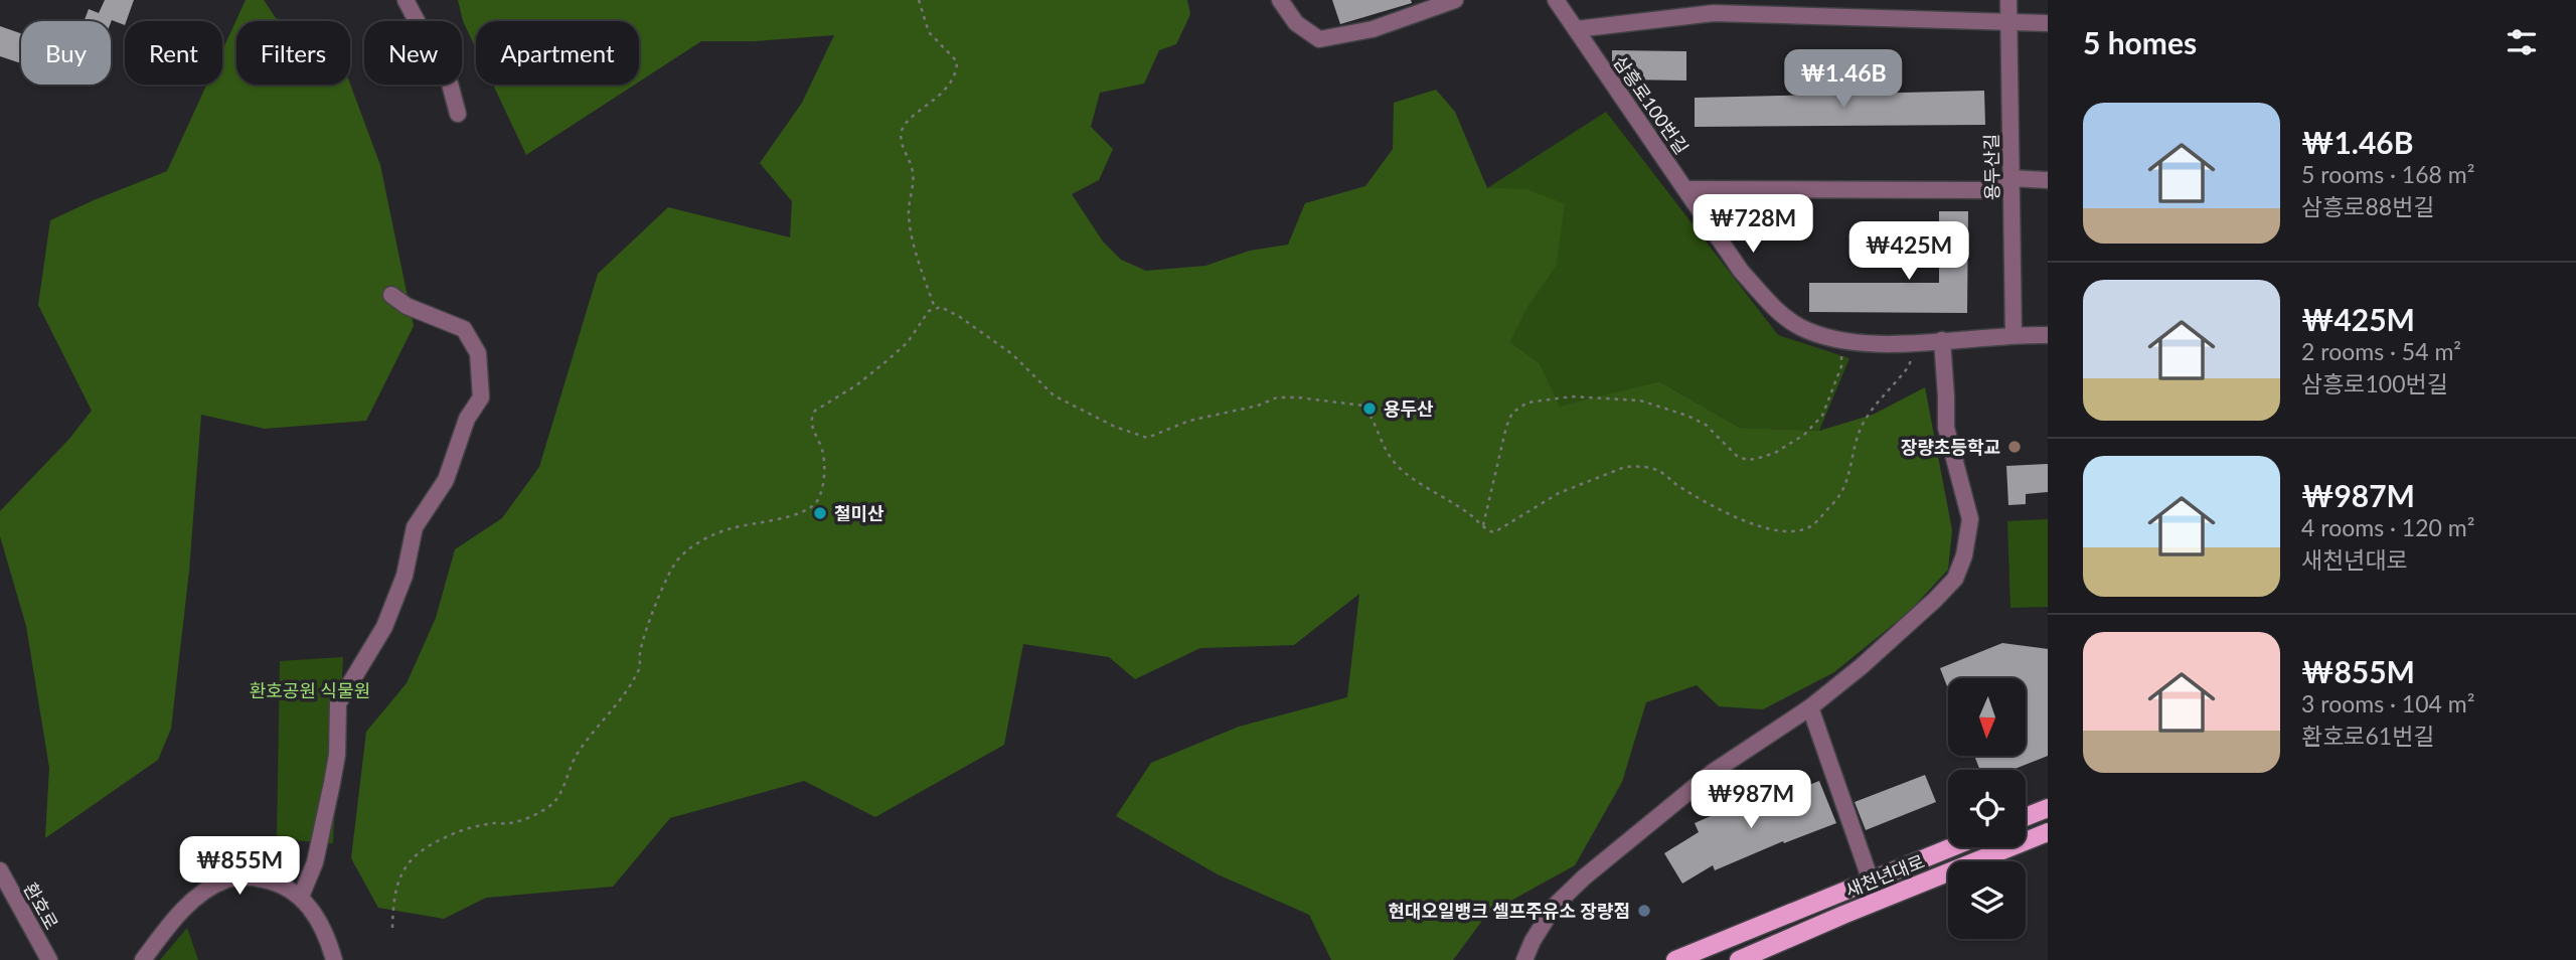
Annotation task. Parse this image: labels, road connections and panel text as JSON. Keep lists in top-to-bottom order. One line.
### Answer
{"streets":{"main road":["새천년대로"],"street":["삼흥로100번길","용두산길","환호로"]},"crossings":[["삼흥로100번길","용두산길"]],"parks":["환호공원 식물원"],"places":["용두산","장량초등학교","철미산","현대오일뱅크 셀프주유소 장량점"],"north":"bottom","page":{"heading":"5 homes","chip":["Buy","Rent","Filters","New","Apartment"],"price":["₩1.46B","₩728M","₩425M","₩987M","₩855M"],"list":[{"name":"₩1.46B","note":"5 rooms · 168 m² · 삼흥로88번길"},{"name":"₩425M","note":"2 rooms · 54 m² · 삼흥로100번길"},{"name":"₩987M","note":"4 rooms · 120 m² · 새천년대로"},{"name":"₩855M","note":"3 rooms · 104 m² · 환호로61번길"}]}}
